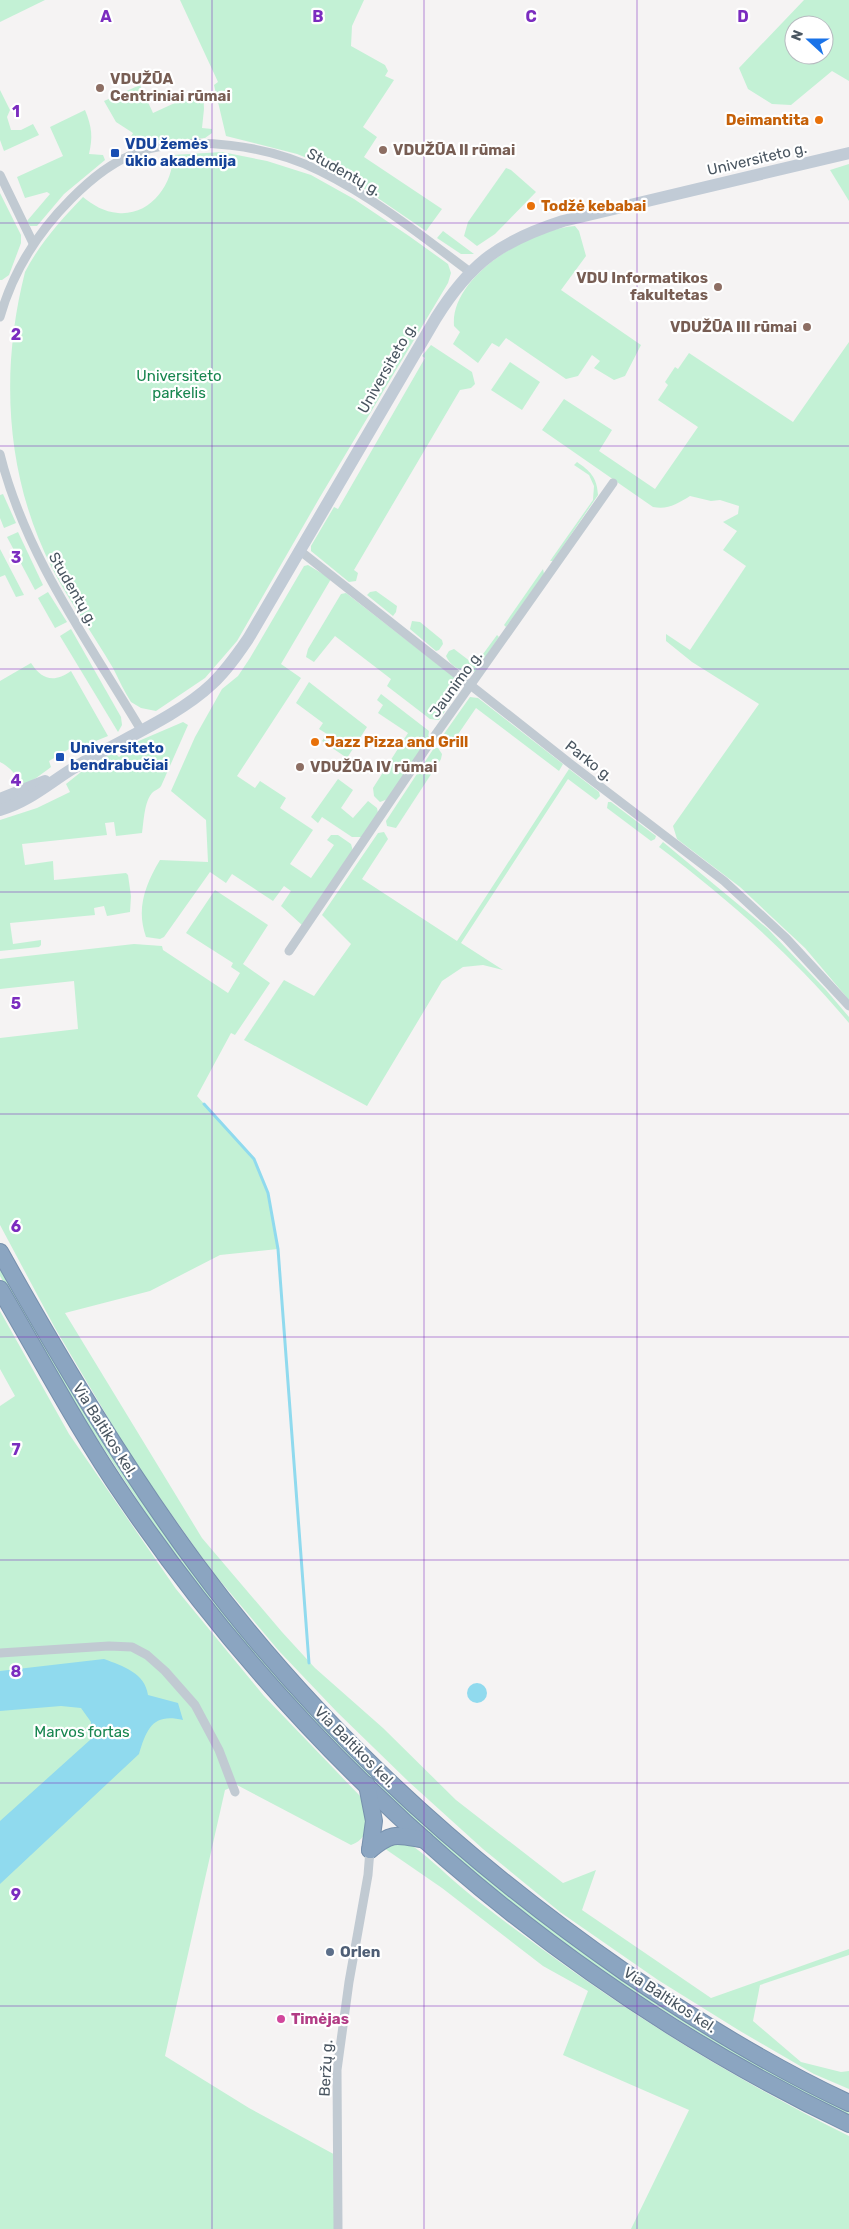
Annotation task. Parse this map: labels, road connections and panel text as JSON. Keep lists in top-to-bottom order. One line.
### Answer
{"streets":{"highway":["Via Baltikos kel."],"main road":["Universiteto g."],"street":["Studentų g.","Jaunimo g.","Parko g.","Beržų g."]},"crossings":[["Universiteto g.","Studentų g."],["Universiteto g.","Parko g."],["Jaunimo g.","Parko g."]],"parks":["Universiteto parkelis","Marvos fortas"],"places":{"other":["VDUŽŪA Centriniai rūmai","Deimantita","VDUŽŪA II rūmai","Todžė kebabai","VDU Informatikos fakultetas","VDUŽŪA III rūmai","Jazz Pizza and Grill","VDUŽŪA IV rūmai","Orlen","Timėjas"],"transit":["VDU žemės ūkio akademija","Universiteto bendrabučiai"]},"north":"left","grid":{"columns":["A","B","C","D"],"rows":["1","2","3","4","5","6","7","8","9"]}}
